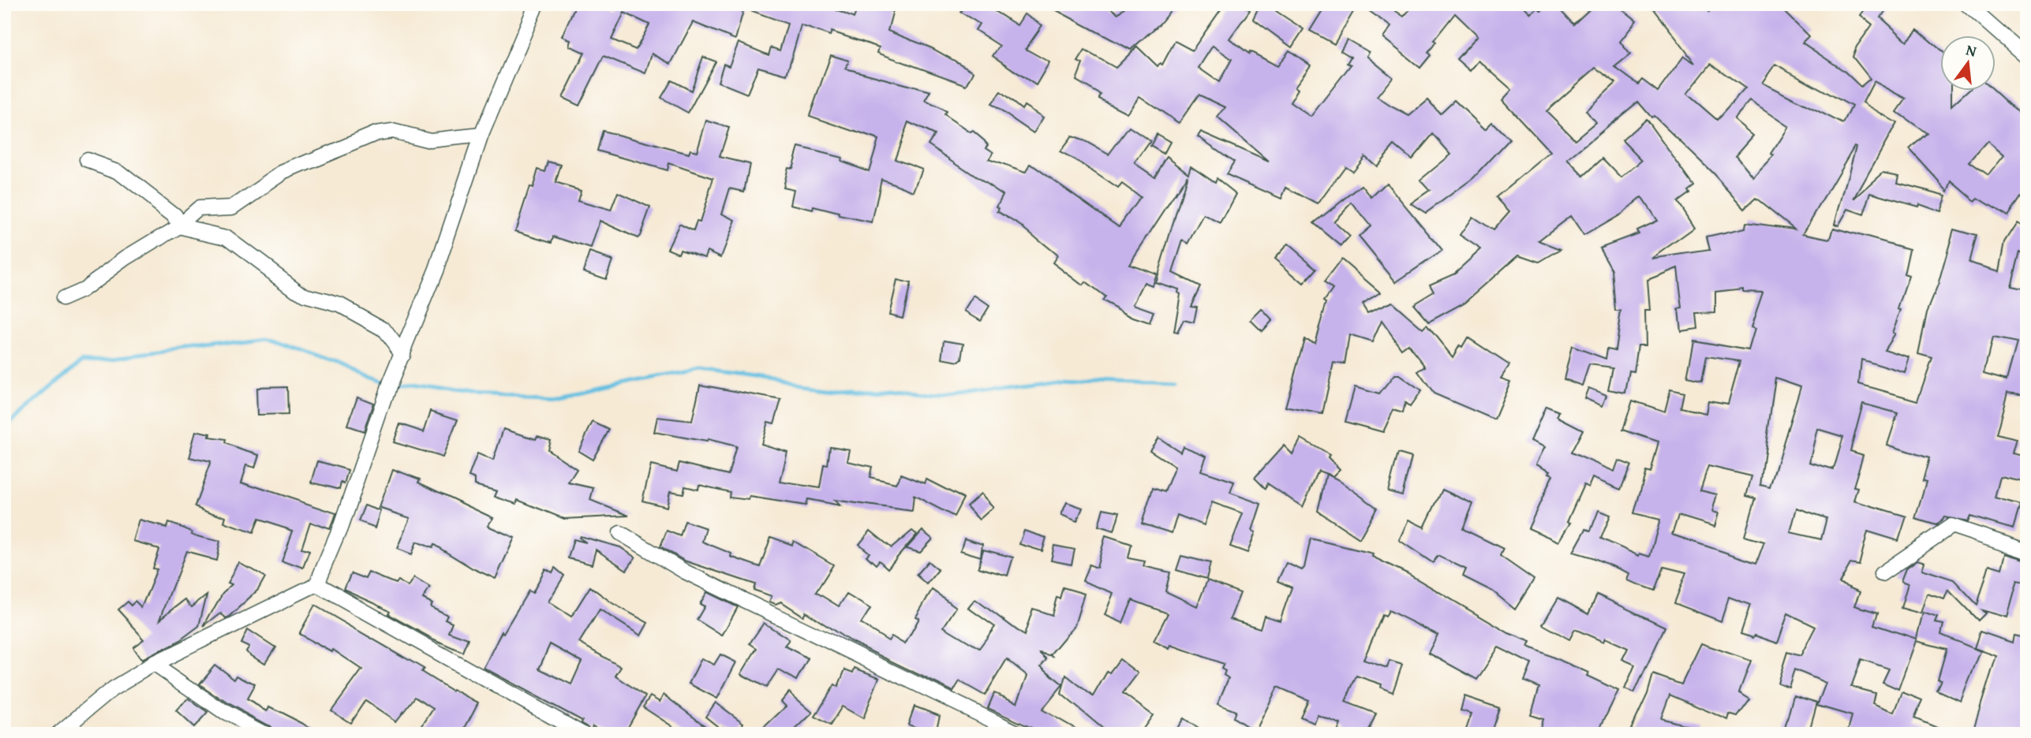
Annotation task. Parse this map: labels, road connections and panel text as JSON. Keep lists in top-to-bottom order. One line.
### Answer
{"north":"top"}
